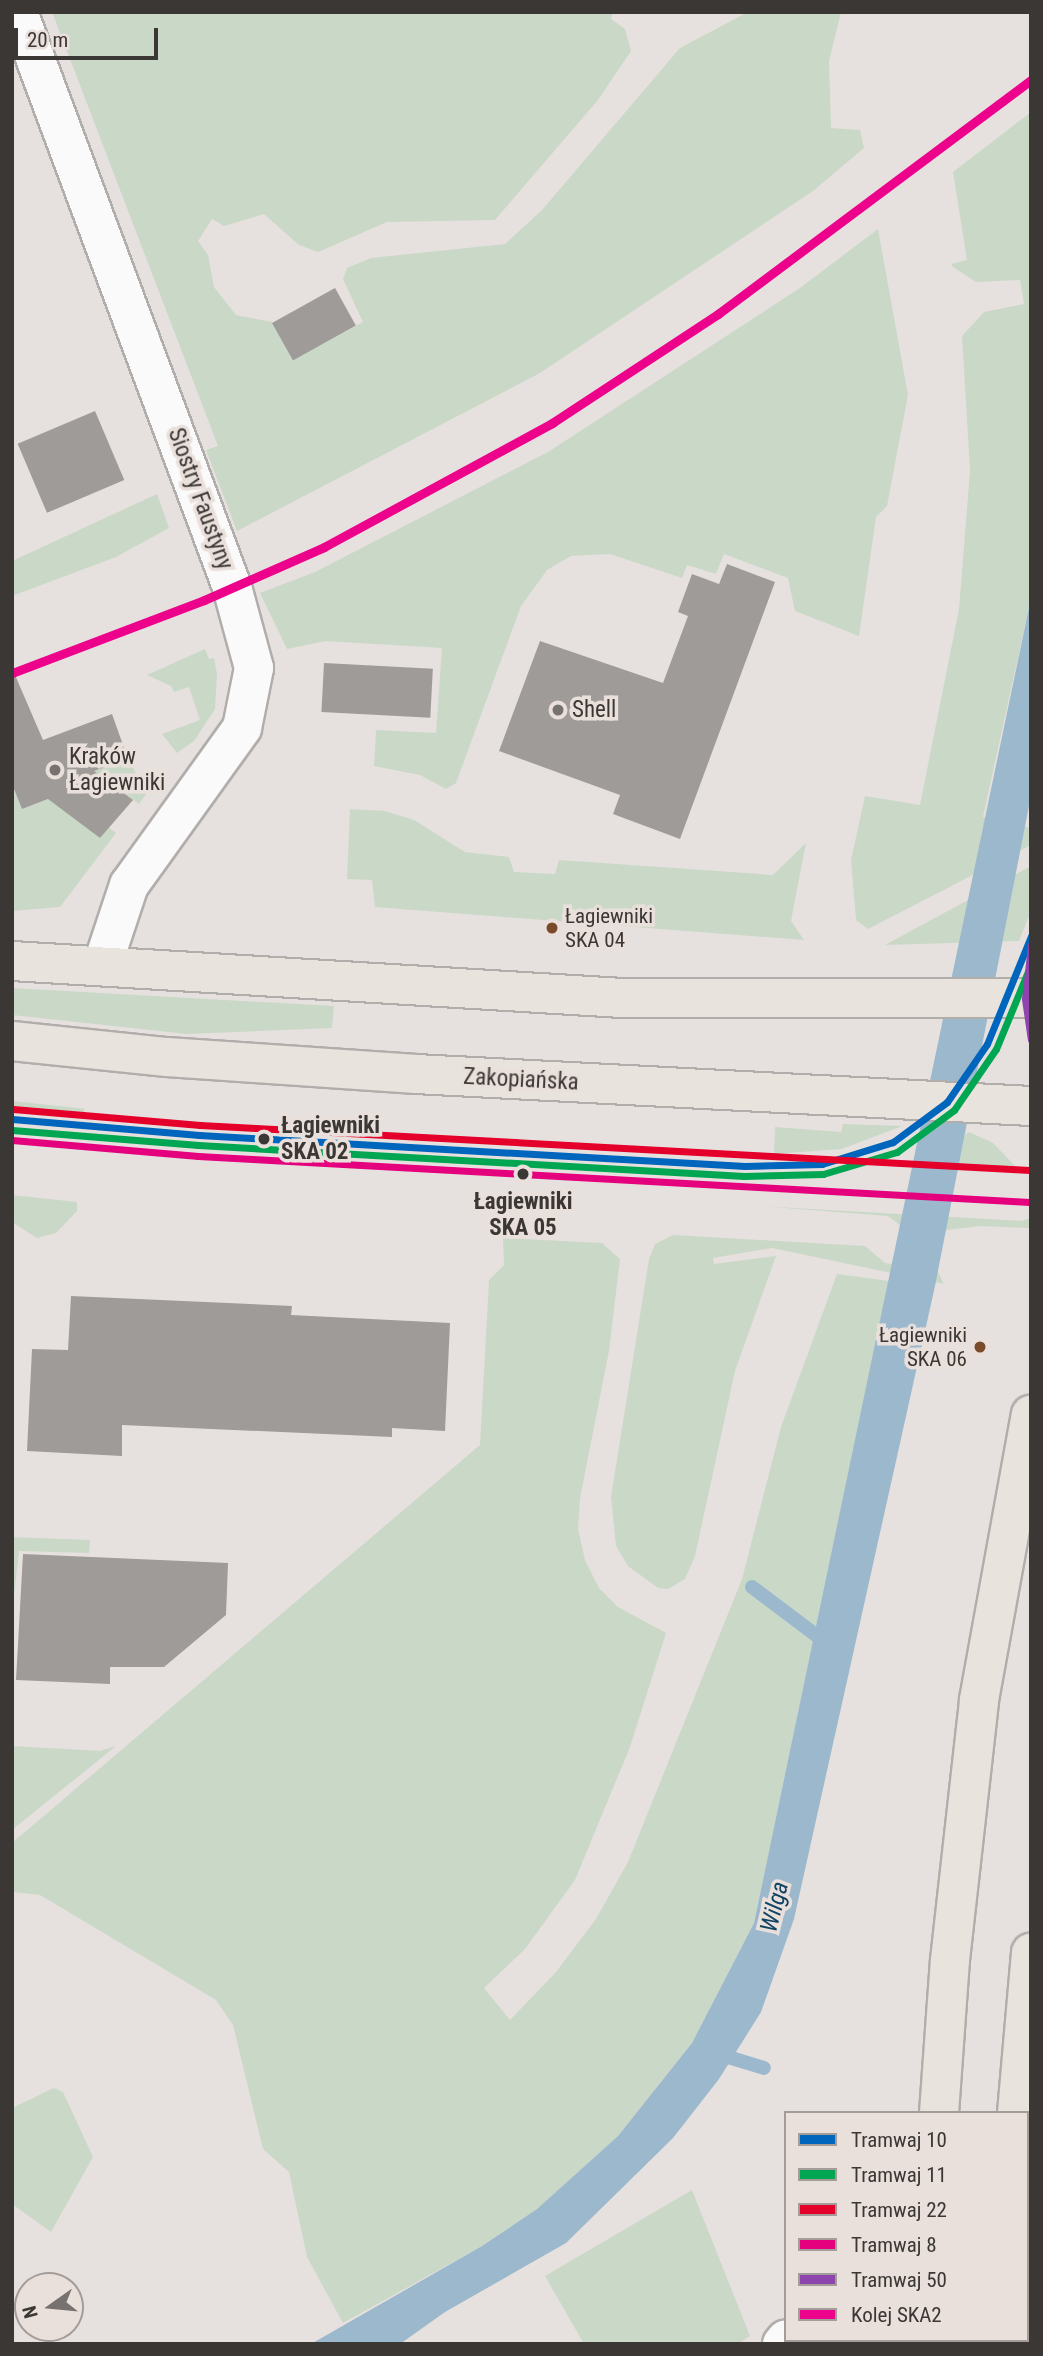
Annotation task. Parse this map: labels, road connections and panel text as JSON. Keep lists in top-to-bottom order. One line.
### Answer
{"streets":{"main road":["Zakopiańska"],"street":["Siostry Faustyny"]},"water":["Wilga"],"places":["Shell","Kraków Łagiewniki","Łagiewniki SKA 04","Łagiewniki SKA 02","Łagiewniki SKA 05","Łagiewniki SKA 06"],"lines":["rail line SKA2","tram line 10","tram line 50","tram line 11","tram line 22","tram line 8"],"legend":["Tramwaj 10","Tramwaj 11","Tramwaj 22","Tramwaj 8","Tramwaj 50","Kolej SKA2"],"scale_bar":"20 m","north":"left"}
